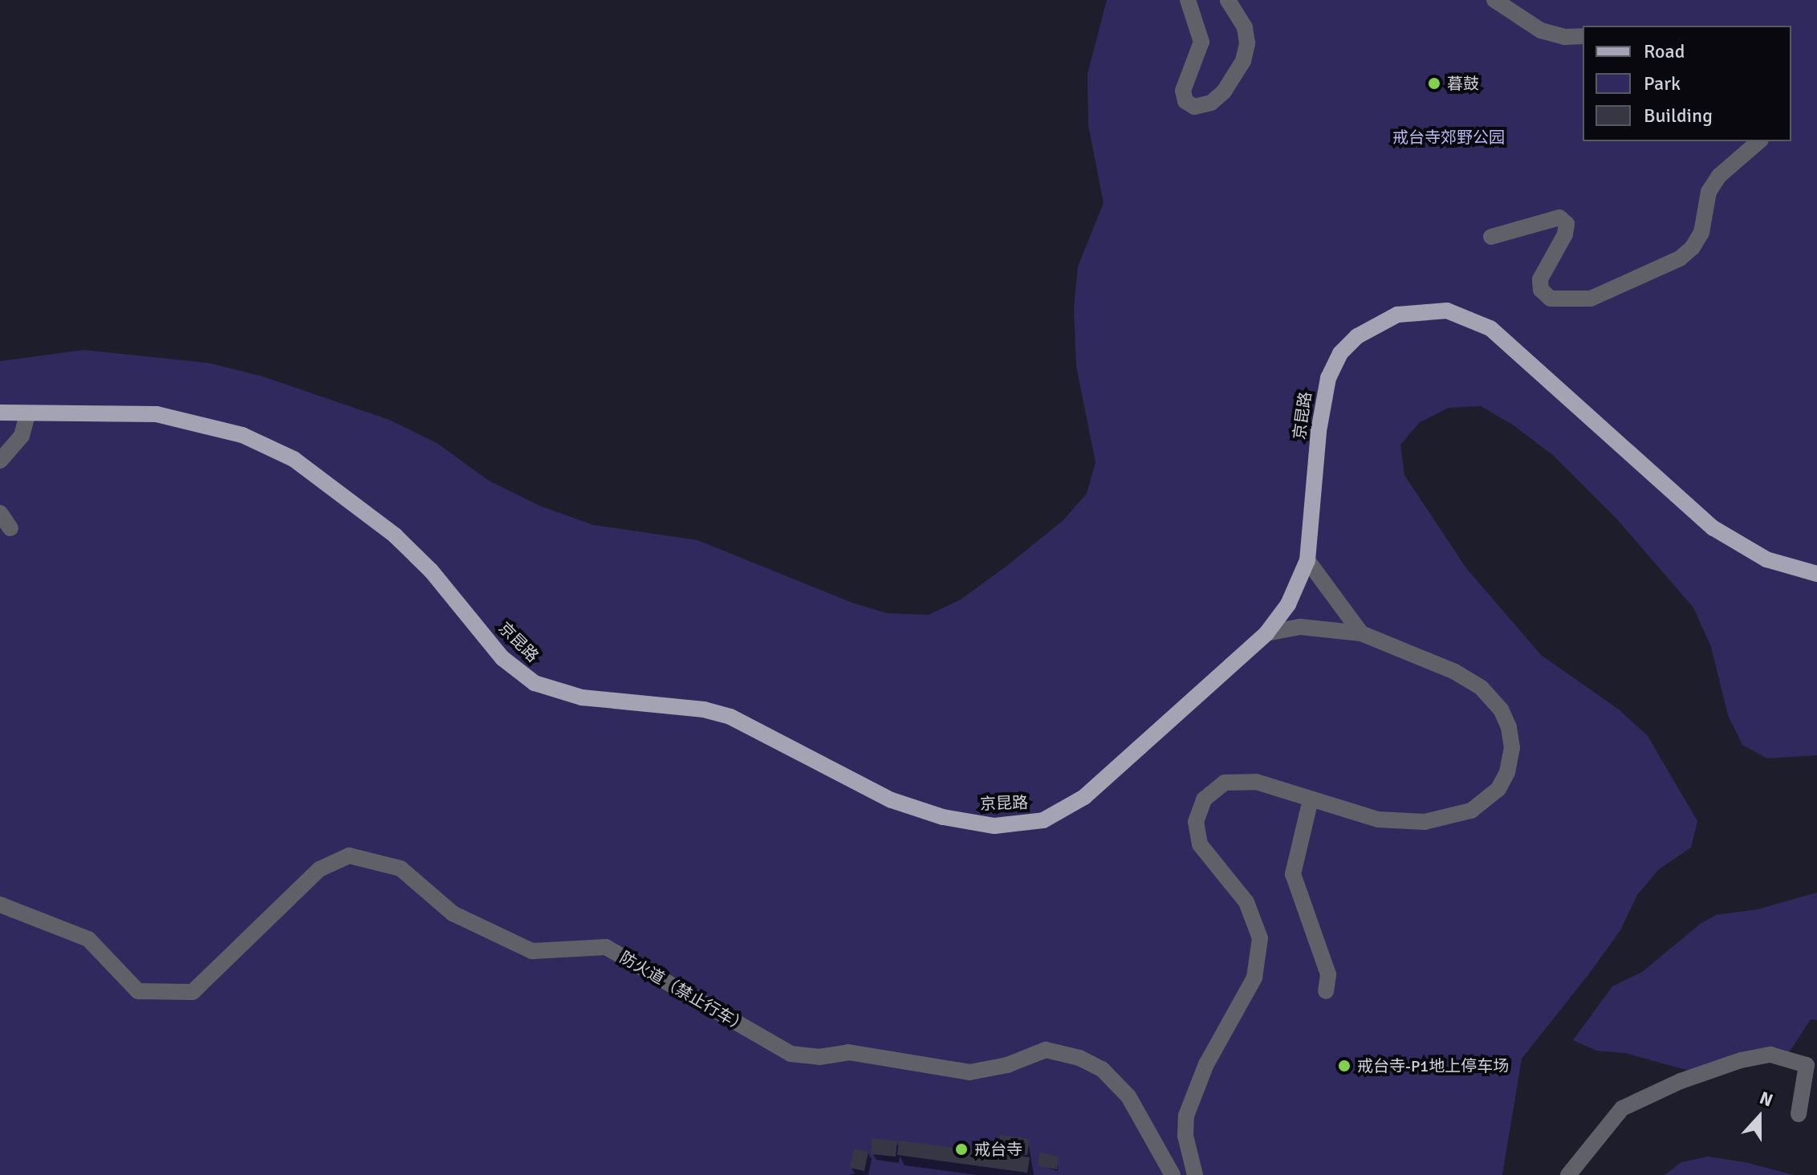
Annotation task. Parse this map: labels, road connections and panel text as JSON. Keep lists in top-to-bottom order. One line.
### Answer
{"streets":{"main road":["京昆路"],"street":["防火道（禁止行车）"]},"parks":["戒台寺郊野公园"],"places":["暮鼓","戒台寺-P1地上停车场","戒台寺"],"legend":["Road","Park","Building"],"north":"top"}
